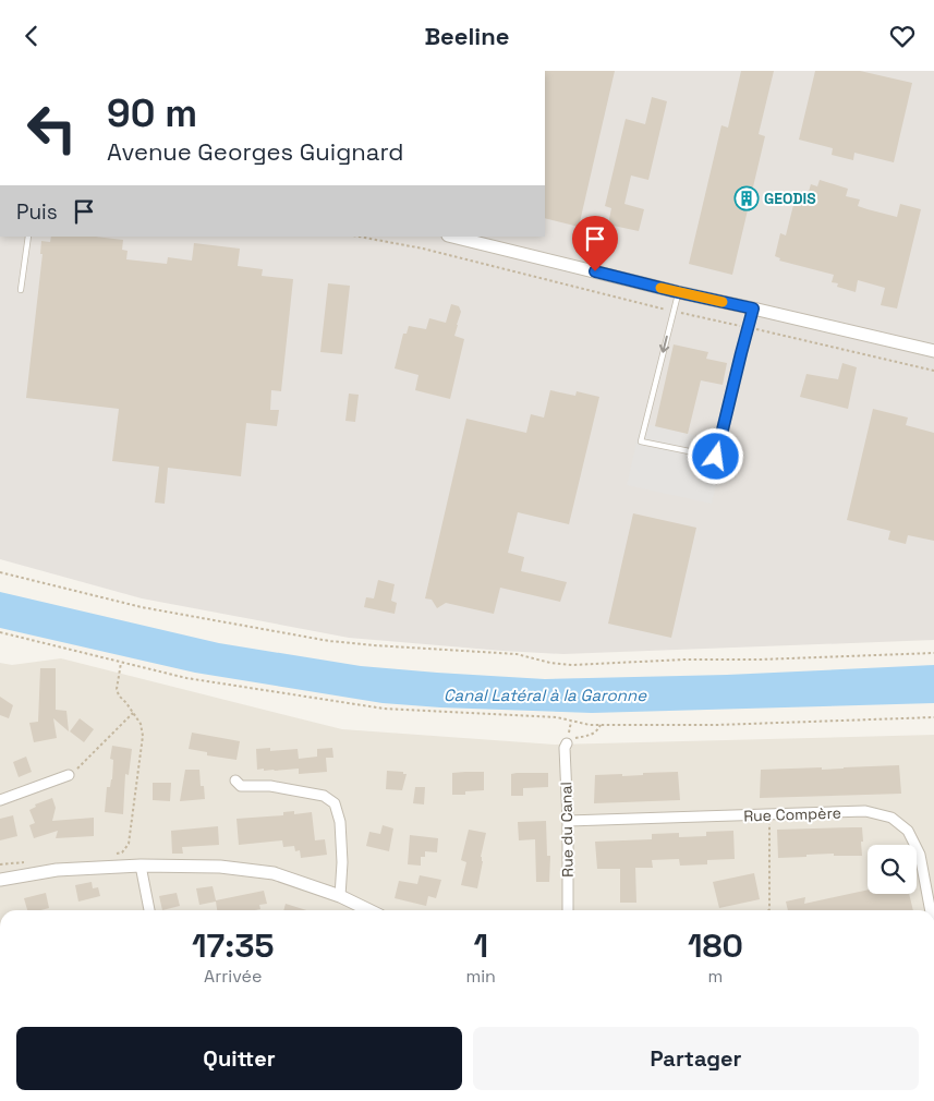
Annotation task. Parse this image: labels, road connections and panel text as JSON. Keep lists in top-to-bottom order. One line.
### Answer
{"streets":{"street":["Rue Compère","Rue du Canal"]},"crossings":[["Rue Compère","Rue du Canal"]],"water":["Canal Latéral à la Garonne"],"places":{"building":["GEODIS"]},"page":{"header":"Beeline","turn":["90 m","Avenue Georges Guignard"],"then":"Puis","eta":["17:35","Arrivée","1","min","180","m"],"buttons":["Quitter","Partager"]}}
